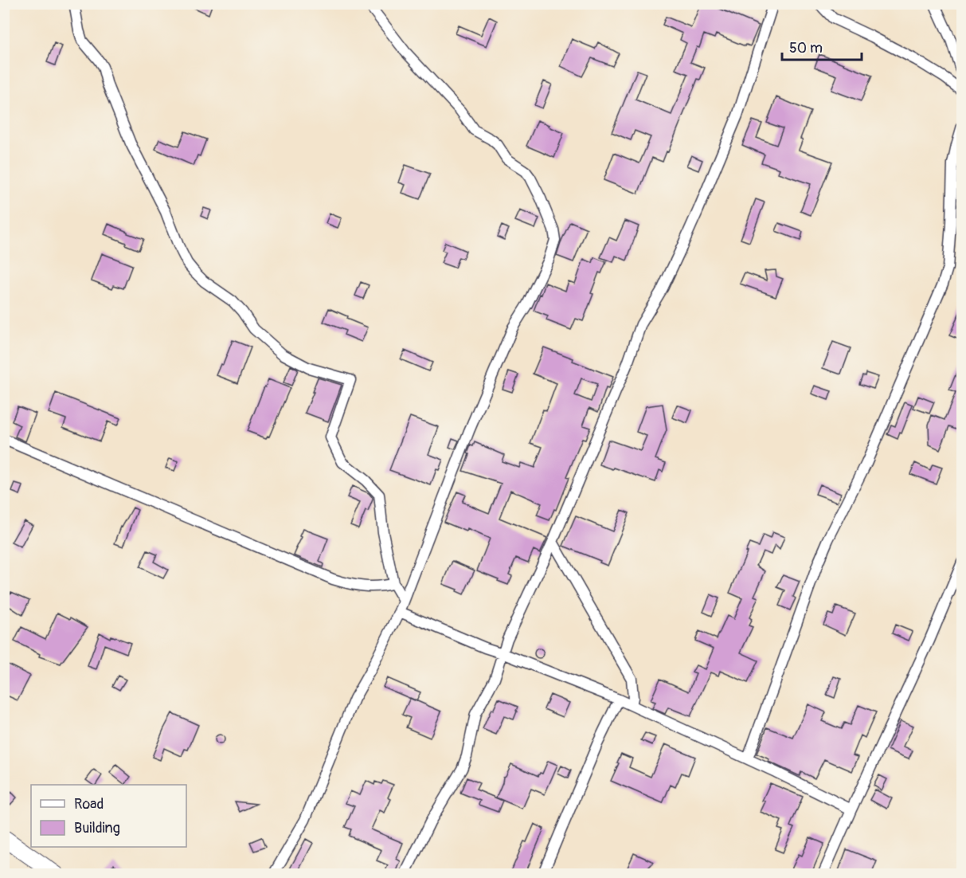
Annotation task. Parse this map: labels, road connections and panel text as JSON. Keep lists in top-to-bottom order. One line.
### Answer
{"legend":["Road","Building"],"scale_bar":"50 m"}
